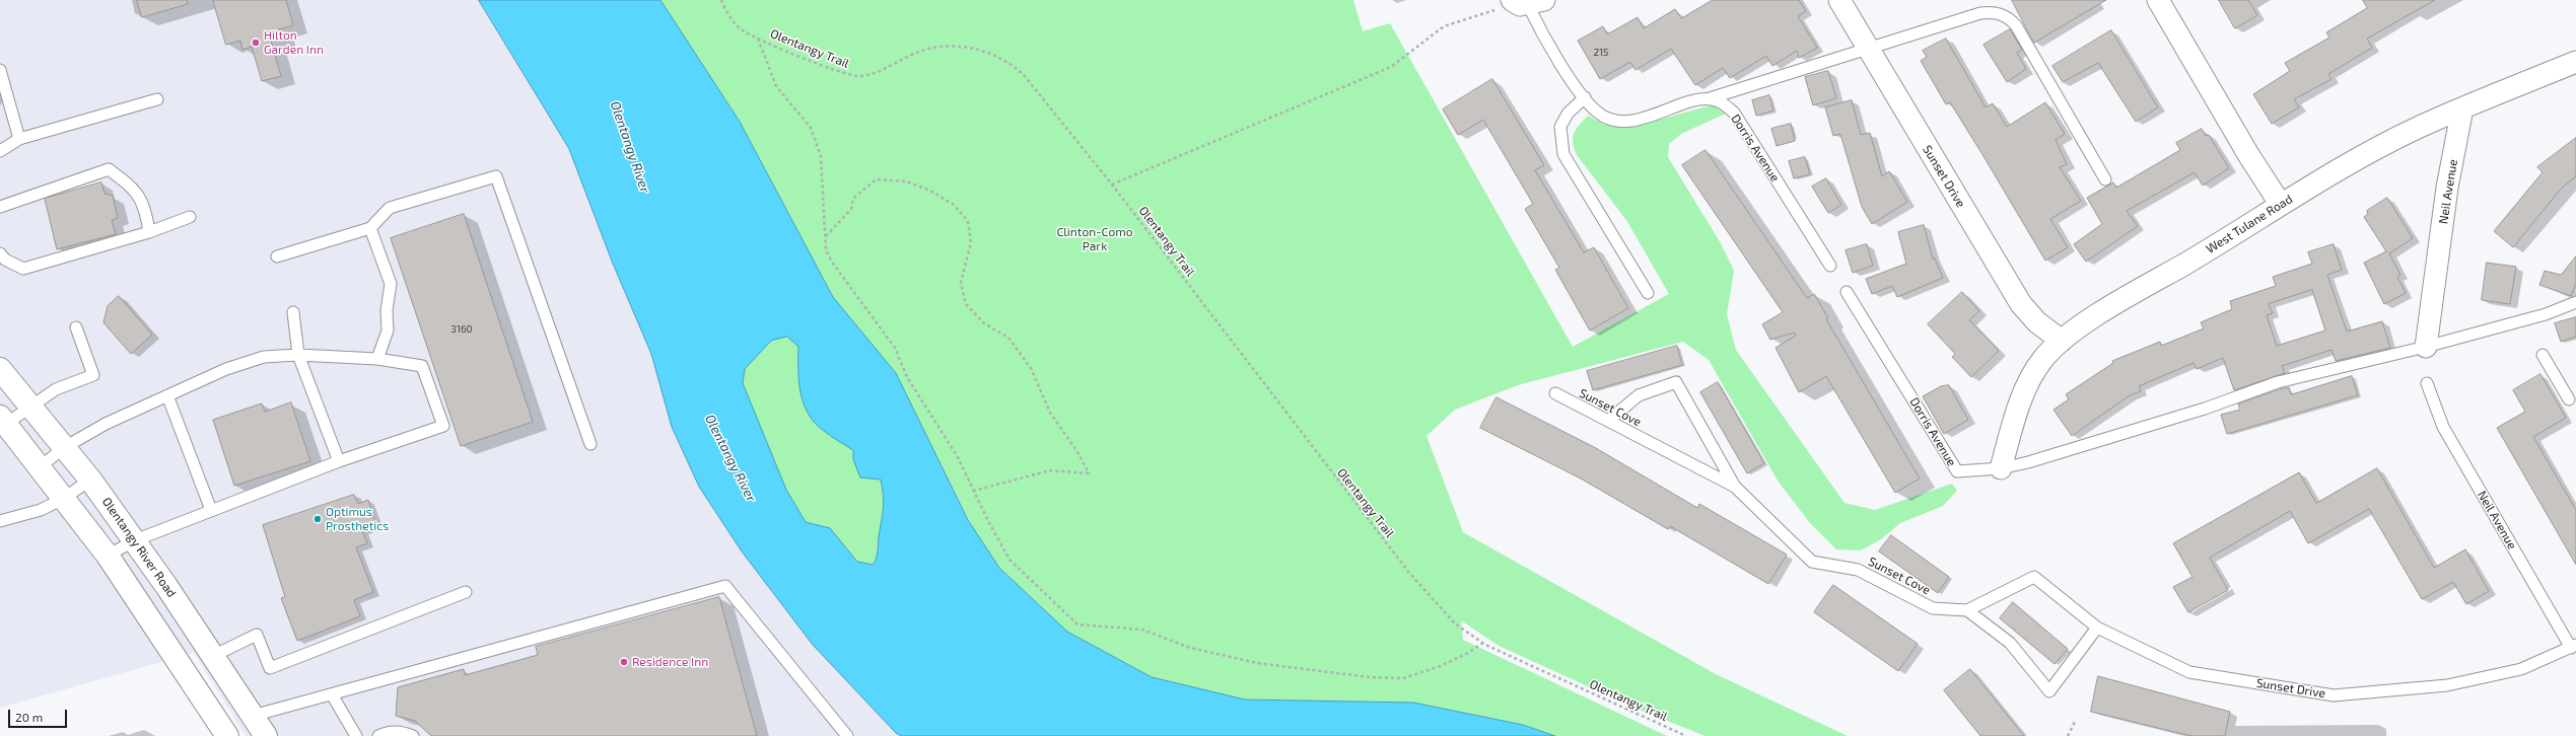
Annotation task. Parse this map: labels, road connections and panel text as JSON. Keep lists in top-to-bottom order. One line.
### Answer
{"streets":{"main road":["Olentangy River Road"],"street":["Sunset Drive","Neil Avenue","West Tulane Road"],"lane":["Dorris Avenue","Sunset Cove"],"path":["Olentangy Trail"]},"crossings":[["Dorris Avenue","West Tulane Road"],["Sunset Drive","Neil Avenue"],["Sunset Drive","West Tulane Road"],["Sunset Drive","Sunset Cove"],["Neil Avenue","West Tulane Road"]],"water":["Olentangy River"],"parks":["Clinton-Como Park"],"places":["Hilton Garden Inn","Optimus Prosthetics","Residence Inn"],"house_numbers":["215","3160"],"scale_bar":"20 m"}
